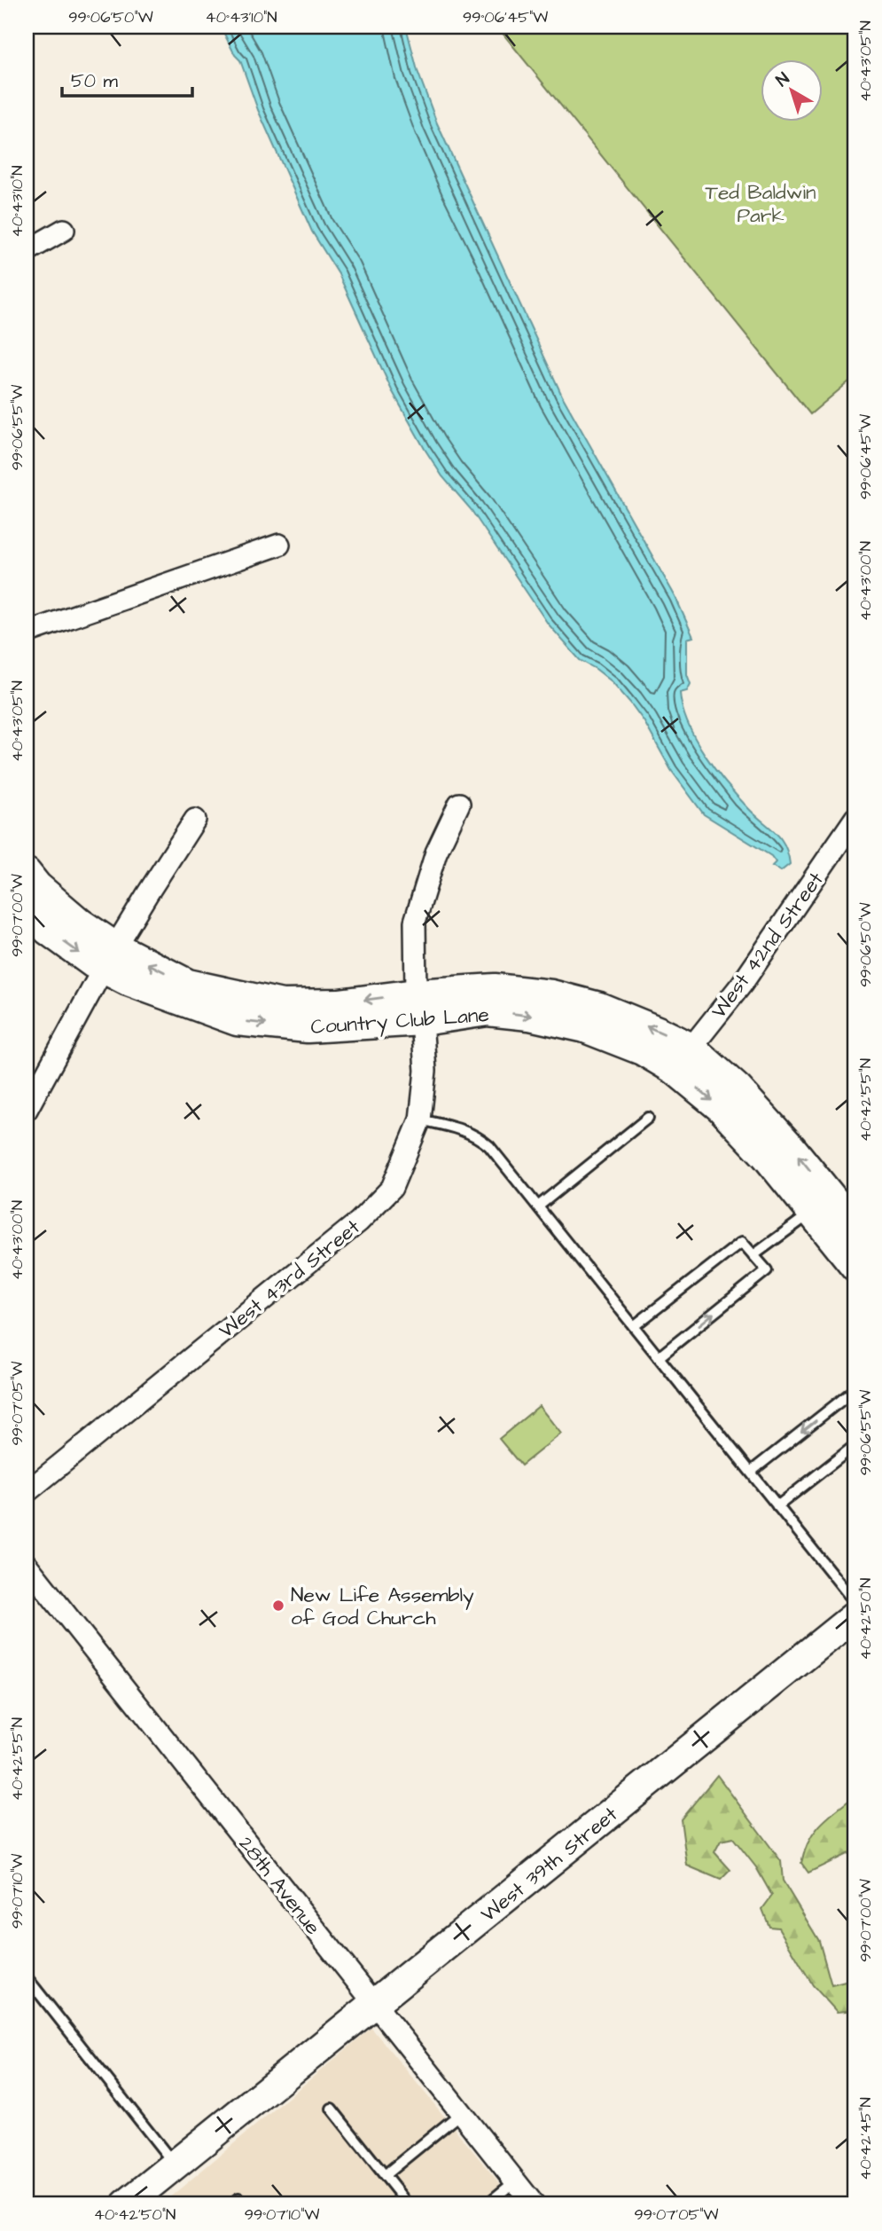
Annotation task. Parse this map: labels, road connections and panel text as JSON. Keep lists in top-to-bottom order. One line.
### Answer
{"streets":{"street":["West 42nd Street","Country Club Lane","West 43rd Street","West 39th Street","28th Avenue"]},"crossings":[["West 42nd Street","Country Club Lane"],["Country Club Lane","West 43rd Street"],["West 39th Street","28th Avenue"]],"parks":["Ted Baldwin Park"],"places":["New Life Assembly of God Church"],"scale_bar":"50 m","north":"top left","coordinates":["99°06'50\"W","40°43'10\"N","99°06'45\"W","40°43'05\"N","99°06'55\"W","40°43'00\"N","99°07'00\"W","40°42'55\"N","99°07'05\"W","40°42'50\"N","99°07'10\"W","40°42'45\"N"]}
